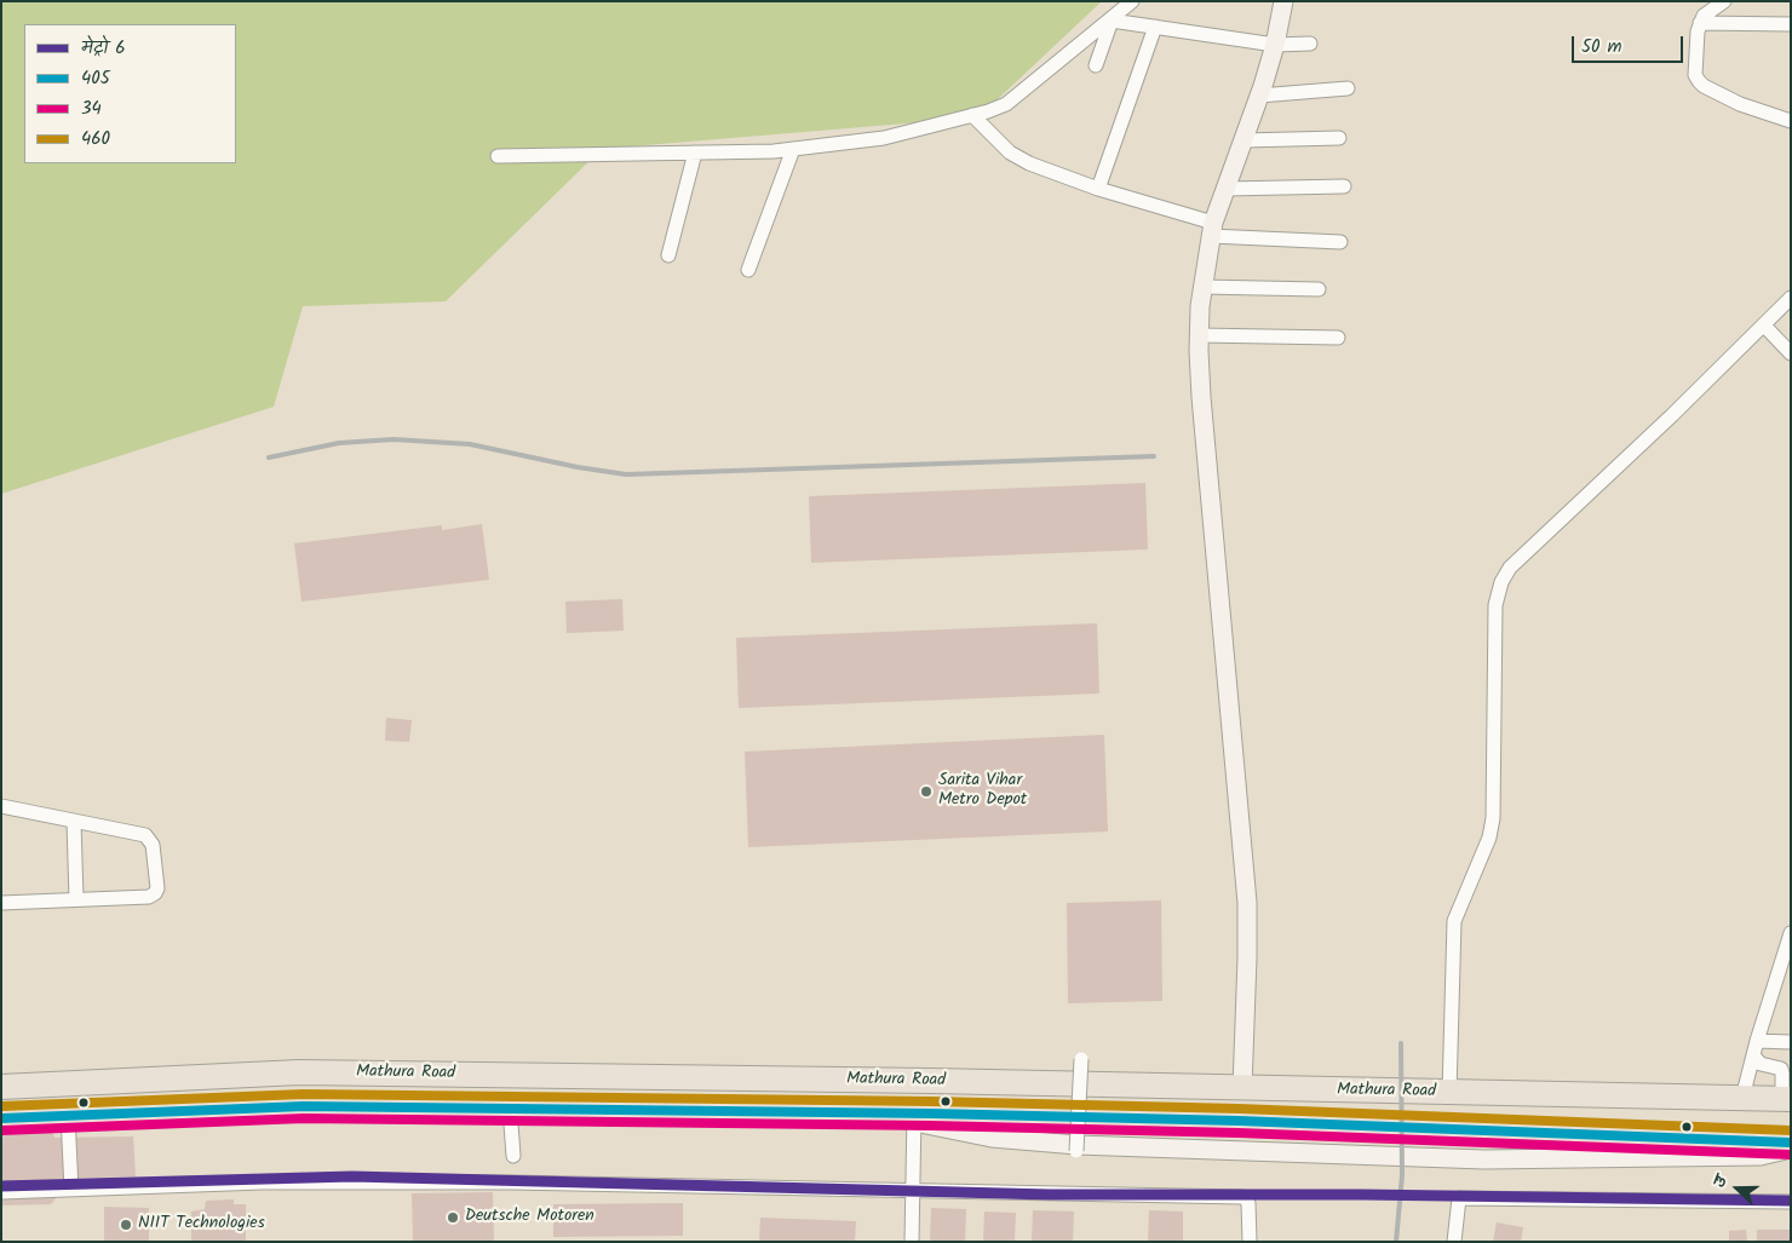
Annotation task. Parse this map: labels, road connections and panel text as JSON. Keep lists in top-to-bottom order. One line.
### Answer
{"streets":{"highway":["Mathura Road"]},"places":["Sarita Vihar Metro Depot","Deutsche Motoren","NIIT Technologies"],"lines":["transit line 460","transit line 405","transit line 34","metro line 6"],"legend":["मेट्रो 6","405","34","460"],"scale_bar":"50 m","north":"left"}
